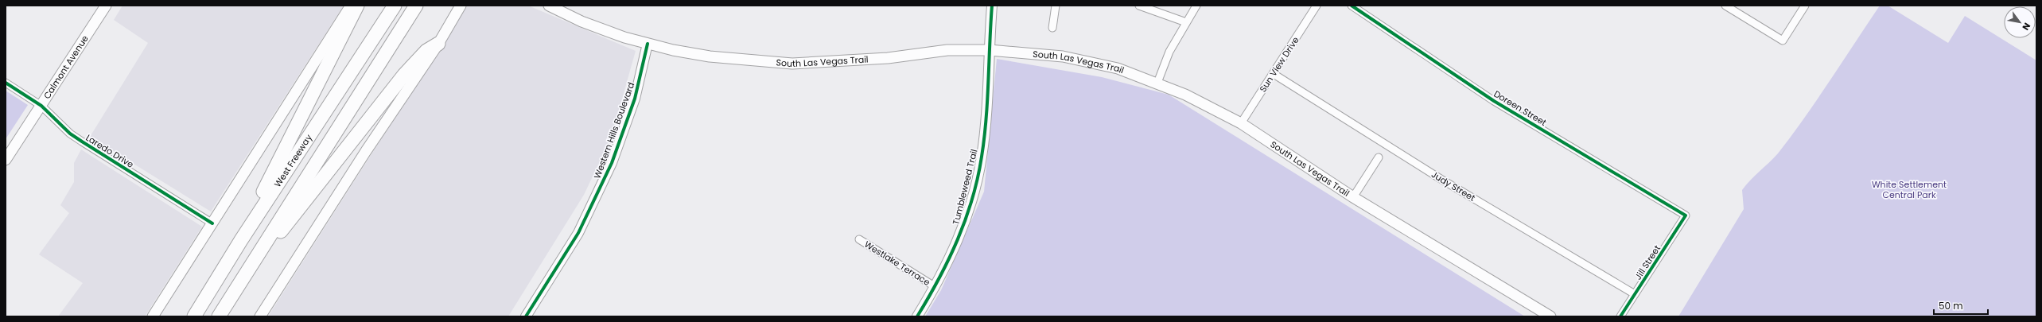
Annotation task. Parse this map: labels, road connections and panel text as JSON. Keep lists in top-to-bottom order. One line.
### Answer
{"streets":{"highway":["West Freeway"],"main road":["South Las Vegas Trail","Calmont Avenue"],"street":["Sun View Drive","Doreen Street","Western Hills Boulevard","Laredo Drive","Judy Street","Tumbleweed Trail","Jill Street","Westlake Terrace"]},"crossings":[["South Las Vegas Trail","Sun View Drive"],["South Las Vegas Trail","Western Hills Boulevard"],["South Las Vegas Trail","Tumbleweed Trail"],["Sun View Drive","Judy Street"],["Calmont Avenue","Laredo Drive"],["Doreen Street","Jill Street"],["Judy Street","Jill Street"],["Tumbleweed Trail","Westlake Terrace"]],"parks":["White Settlement Central Park"],"scale_bar":"50 m","north":"bottom right"}
